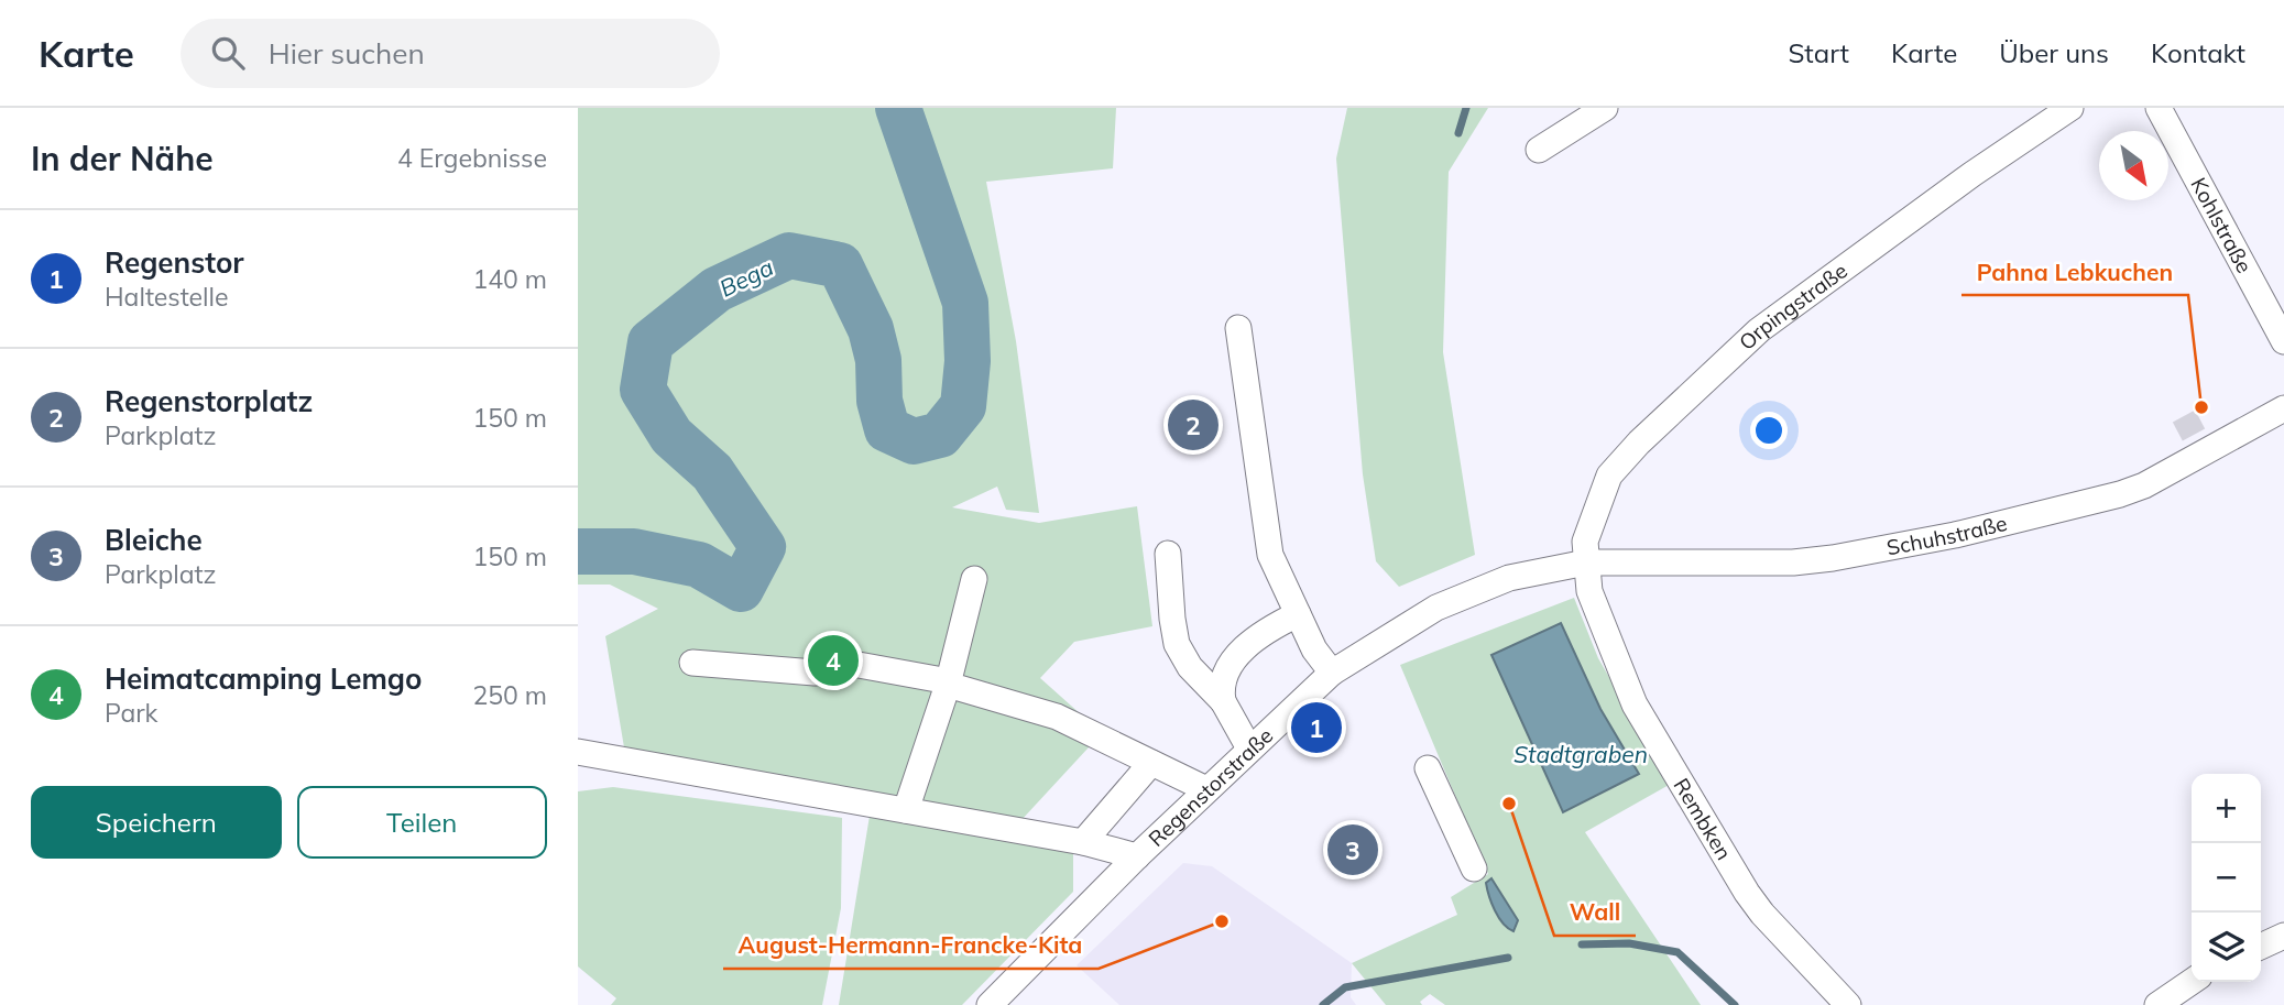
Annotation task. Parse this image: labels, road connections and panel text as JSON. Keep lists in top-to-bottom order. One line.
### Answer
{"streets":{"street":["Kohlstraße","Orpingstraße","Schuhstraße","Regenstorstraße","Rembken"]},"crossings":[["Orpingstraße","Schuhstraße"],["Orpingstraße","Regenstorstraße"],["Orpingstraße","Rembken"],["Schuhstraße","Regenstorstraße"],["Schuhstraße","Rembken"],["Regenstorstraße","Rembken"]],"water":["Bega","Stadtgraben"],"places":["Pahna Lebkuchen","Wall","August-Hermann-Francke-Kita"],"north":"bottom right","page":{"header":"Karte","search":"Hier suchen","nav":["Start","Karte","Über uns","Kontakt"],"heading":["In der Nähe","4 Ergebnisse"],"list":[{"mark":"1","name":"Regenstor","note":"Haltestelle","value":"140 m"},{"mark":"2","name":"Regenstorplatz","note":"Parkplatz","value":"150 m"},{"mark":"3","name":"Bleiche","note":"Parkplatz","value":"150 m"},{"mark":"4","name":"Heimatcamping Lemgo","note":"Park","value":"250 m"}],"pins":["2","4","1","3"],"buttons":["Speichern","Teilen"],"map_buttons":["+","−"]}}
